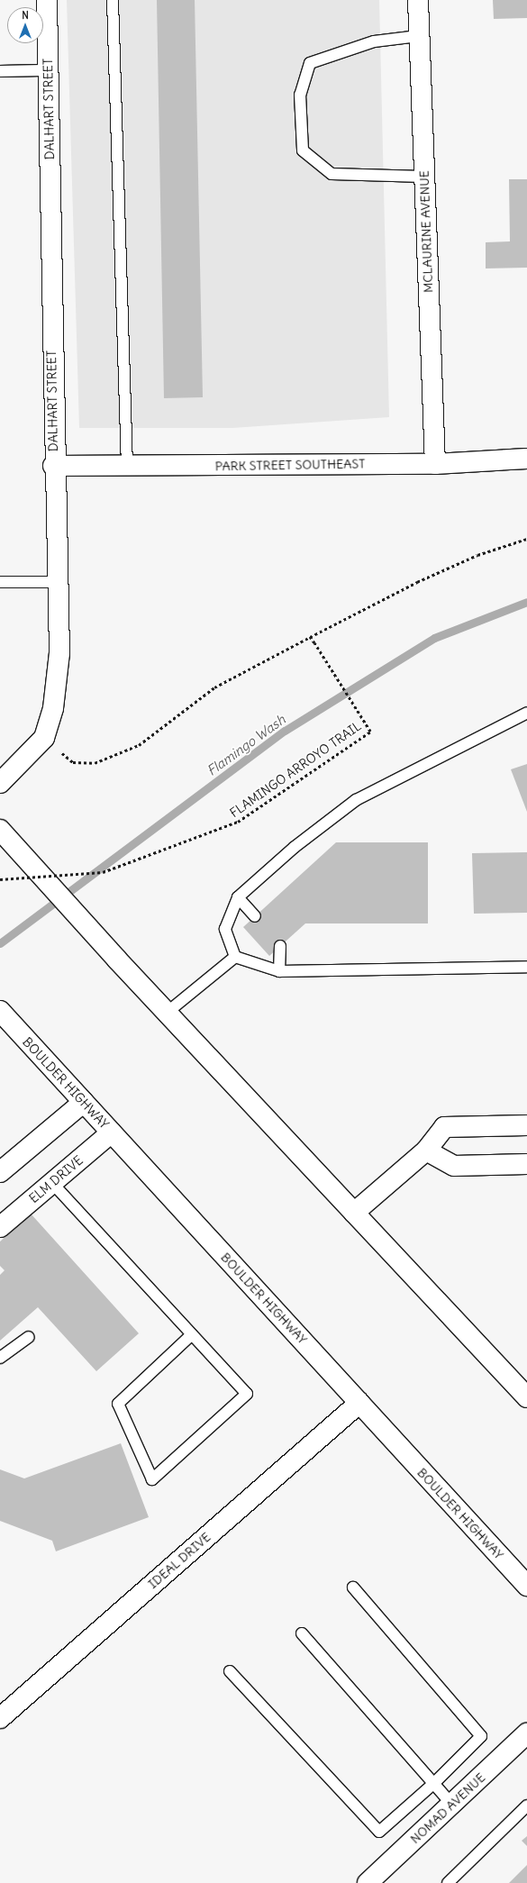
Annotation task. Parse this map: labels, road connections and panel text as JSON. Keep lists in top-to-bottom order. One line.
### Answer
{"streets":{"street":["DALHART STREET","MCLAURINE AVENUE","PARK STREET SOUTHEAST","BOULDER HIGHWAY","ELM DRIVE","IDEAL DRIVE","NOMAD AVENUE"],"path":["FLAMINGO ARROYO TRAIL"]},"crossings":[["DALHART STREET","PARK STREET SOUTHEAST"],["MCLAURINE AVENUE","PARK STREET SOUTHEAST"],["BOULDER HIGHWAY","ELM DRIVE"],["BOULDER HIGHWAY","IDEAL DRIVE"]],"water":["Flamingo Wash"],"north":"top"}
